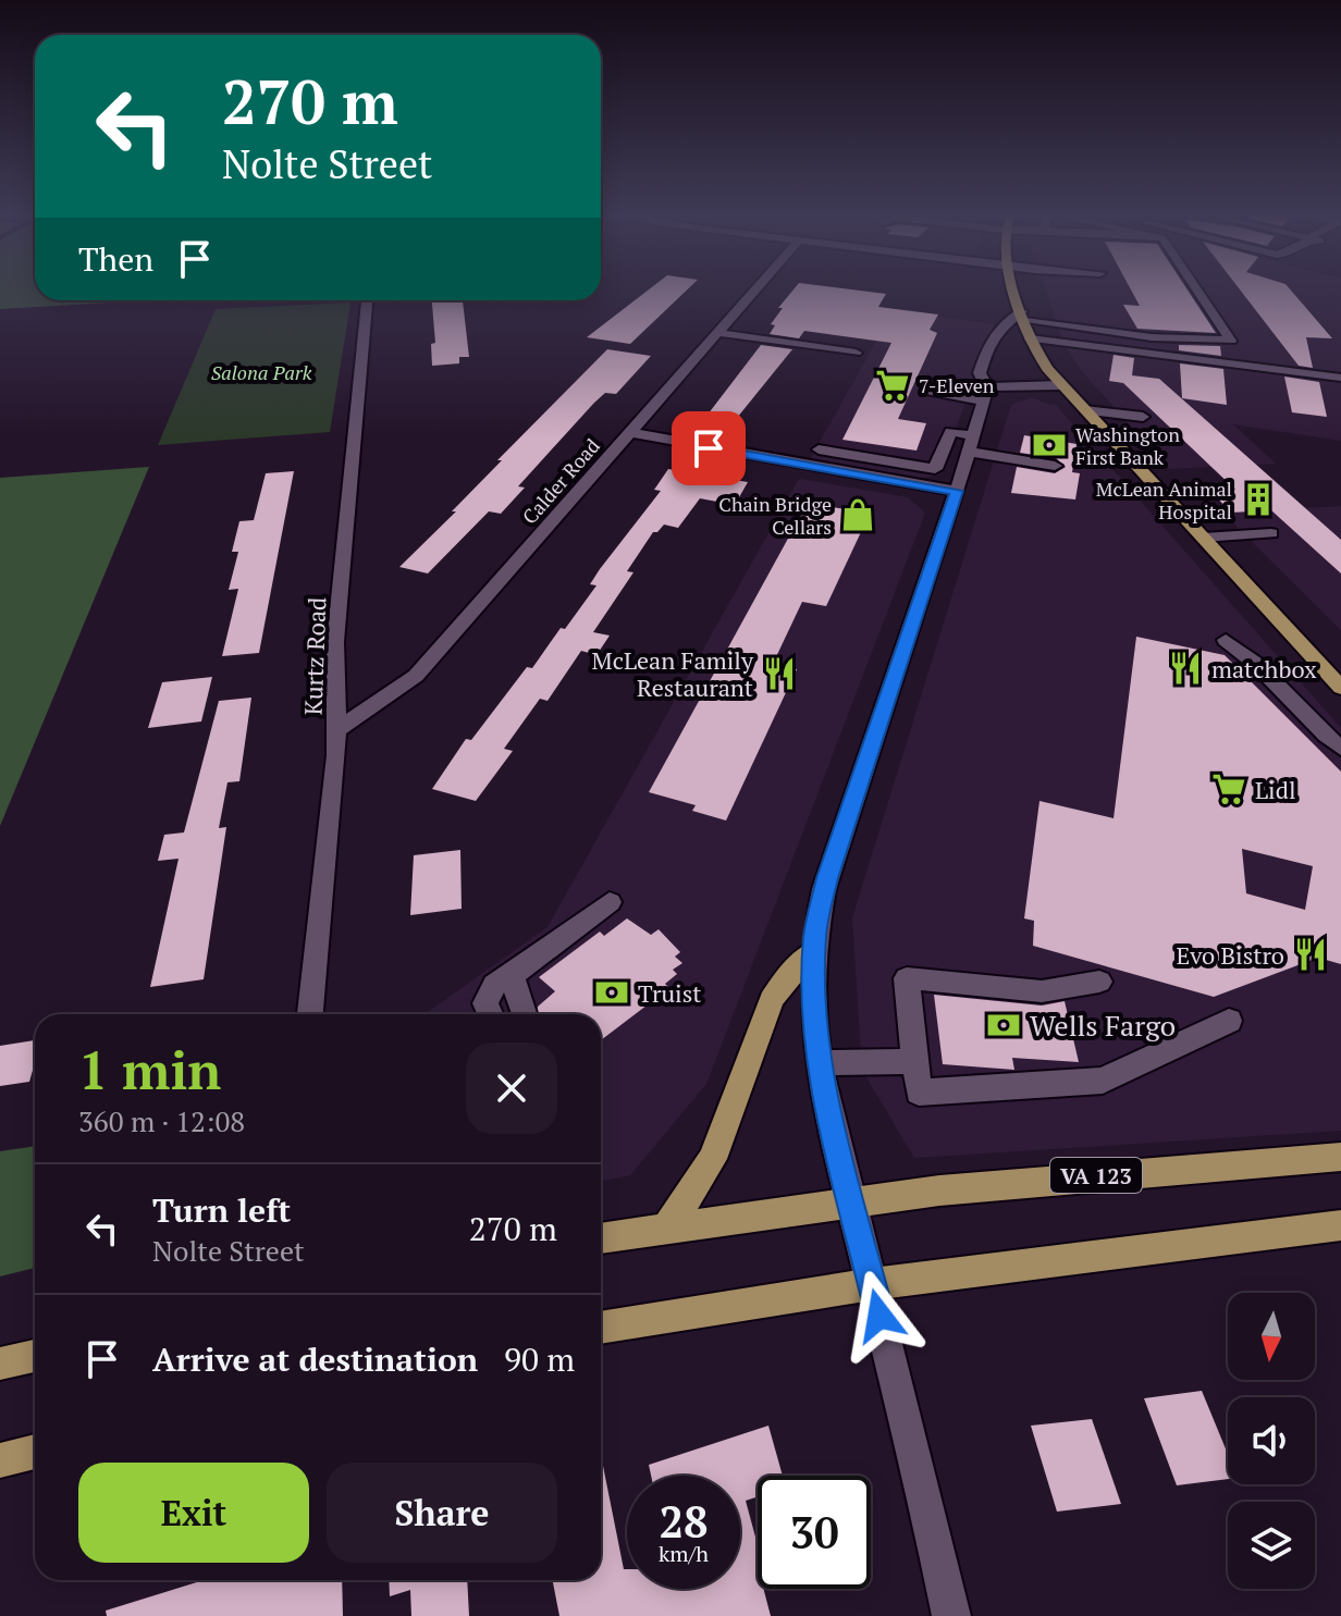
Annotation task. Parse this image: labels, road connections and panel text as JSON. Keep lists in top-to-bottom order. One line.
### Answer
{"streets":{"main road":["VA 123"],"street":["Calder Road","Kurtz Road"]},"crossings":[["Calder Road","Kurtz Road"]],"parks":["Salona Park"],"places":{"supermarket":["7-Eleven","Lidl"],"bank":["Washington First Bank","Truist","Wells Fargo"],"building":["McLean Animal Hospital"],"shop":["Chain Bridge Cellars"],"restaurant":["matchbox","McLean Family Restaurant","Evo Bistro"]},"north":"bottom","page":{"turn":["270 m","Nolte Street"],"then":"Then","heading":["1 min","360 m · 12:08"],"list":[{"name":"Turn left","note":"Nolte Street","value":"270 m"},{"name":"Arrive at destination","value":"90 m"}],"buttons":["Exit","Share"],"speed":"28 km/h","limit":"30"}}
